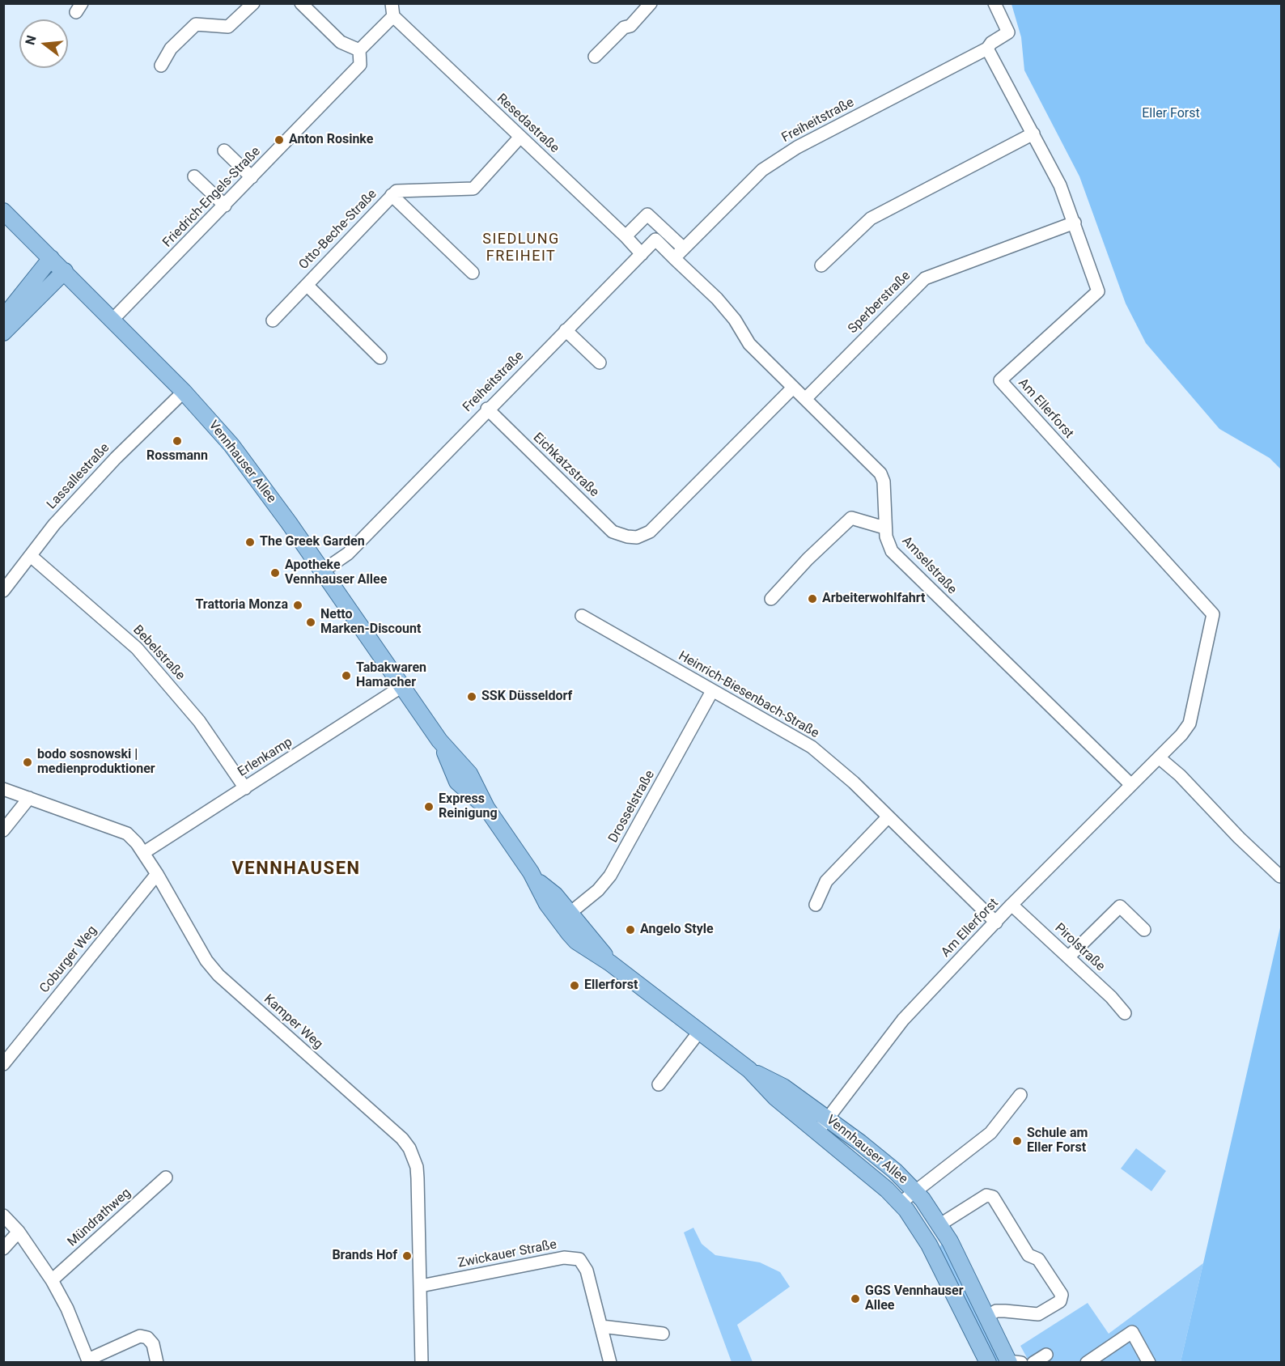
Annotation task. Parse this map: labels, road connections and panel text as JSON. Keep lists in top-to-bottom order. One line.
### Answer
{"streets":{"main road":["Vennhauser Allee"],"street":["Freiheitstraße","Resedastraße","Friedrich-Engels-Straße","Otto-Beche-Straße","Sperberstraße","Am Ellerforst","Eichkatzstraße","Lassallestraße","Amselstraße","Bebelstraße","Heinrich-Biesenbach-Straße","Erlenkamp","Drosselstraße","Pirolstraße","Coburger Weg","Kamper Weg","Mündrathweg","Zwickauer Straße"]},"crossings":[["Freiheitstraße","Resedastraße"],["Freiheitstraße","Am Ellerforst"],["Freiheitstraße","Vennhauser Allee"],["Freiheitstraße","Eichkatzstraße"],["Freiheitstraße","Amselstraße"],["Resedastraße","Friedrich-Engels-Straße"],["Resedastraße","Otto-Beche-Straße"],["Friedrich-Engels-Straße","Vennhauser Allee"],["Sperberstraße","Am Ellerforst"],["Sperberstraße","Amselstraße"],["Am Ellerforst","Vennhauser Allee"],["Am Ellerforst","Amselstraße"],["Am Ellerforst","Heinrich-Biesenbach-Straße"],["Am Ellerforst","Pirolstraße"],["Vennhauser Allee","Lassallestraße"],["Vennhauser Allee","Erlenkamp"],["Vennhauser Allee","Drosselstraße"],["Eichkatzstraße","Amselstraße"],["Lassallestraße","Bebelstraße"],["Bebelstraße","Erlenkamp"],["Heinrich-Biesenbach-Straße","Drosselstraße"],["Erlenkamp","Kamper Weg"],["Coburger Weg","Kamper Weg"],["Kamper Weg","Zwickauer Straße"]],"districts":["SIEDLUNG FREIHEIT","VENNHAUSEN"],"parks":["Eller Forst"],"places":["Anton Rosinke","Rossmann","The Greek Garden","Apotheke Vennhauser Allee","Arbeiterwohlfahrt","Trattoria Monza","Netto Marken-Discount","Tabakwaren Hamacher","SSK Düsseldorf","bodo sosnowski | medienproduktioner","Express Reinigung","Angelo Style","Ellerforst","Schule am Eller Forst","Brands Hof","GGS Vennhauser Allee"],"north":"left"}
